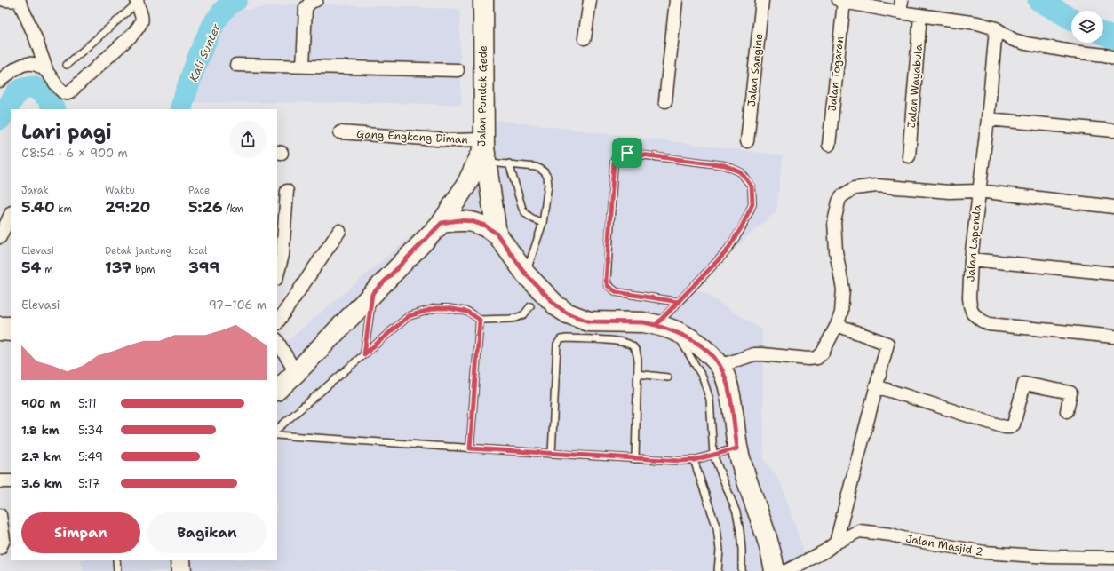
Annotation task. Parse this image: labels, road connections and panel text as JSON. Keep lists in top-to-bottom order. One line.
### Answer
{"streets":{"main road":["Jalan Pondok Gede"],"street":["Jalan Sangine","Jalan Togaran","Jalan Wayabula","Gang Engkong Diman","Jalan Laponda","Jalan Masjid 2"]},"crossings":[["Jalan Pondok Gede","Gang Engkong Diman"]],"water":["Kali Sunter"],"page":{"heading":["Lari pagi","08:54 · 6 × 900 m"],"stats":[["Jarak","5.40 km"],["Waktu","29:20"],["Pace","5:26 /km"],["Elevasi","54 m"],["Detak jantung","137 bpm"],["kcal","399"]],"chart":["Elevasi","97–106 m"],"list":[{"name":"900 m","note":"5:11"},{"name":"1.8 km","note":"5:34"},{"name":"2.7 km","note":"5:49"},{"name":"3.6 km","note":"5:17"}],"buttons":["Simpan","Bagikan"]}}
